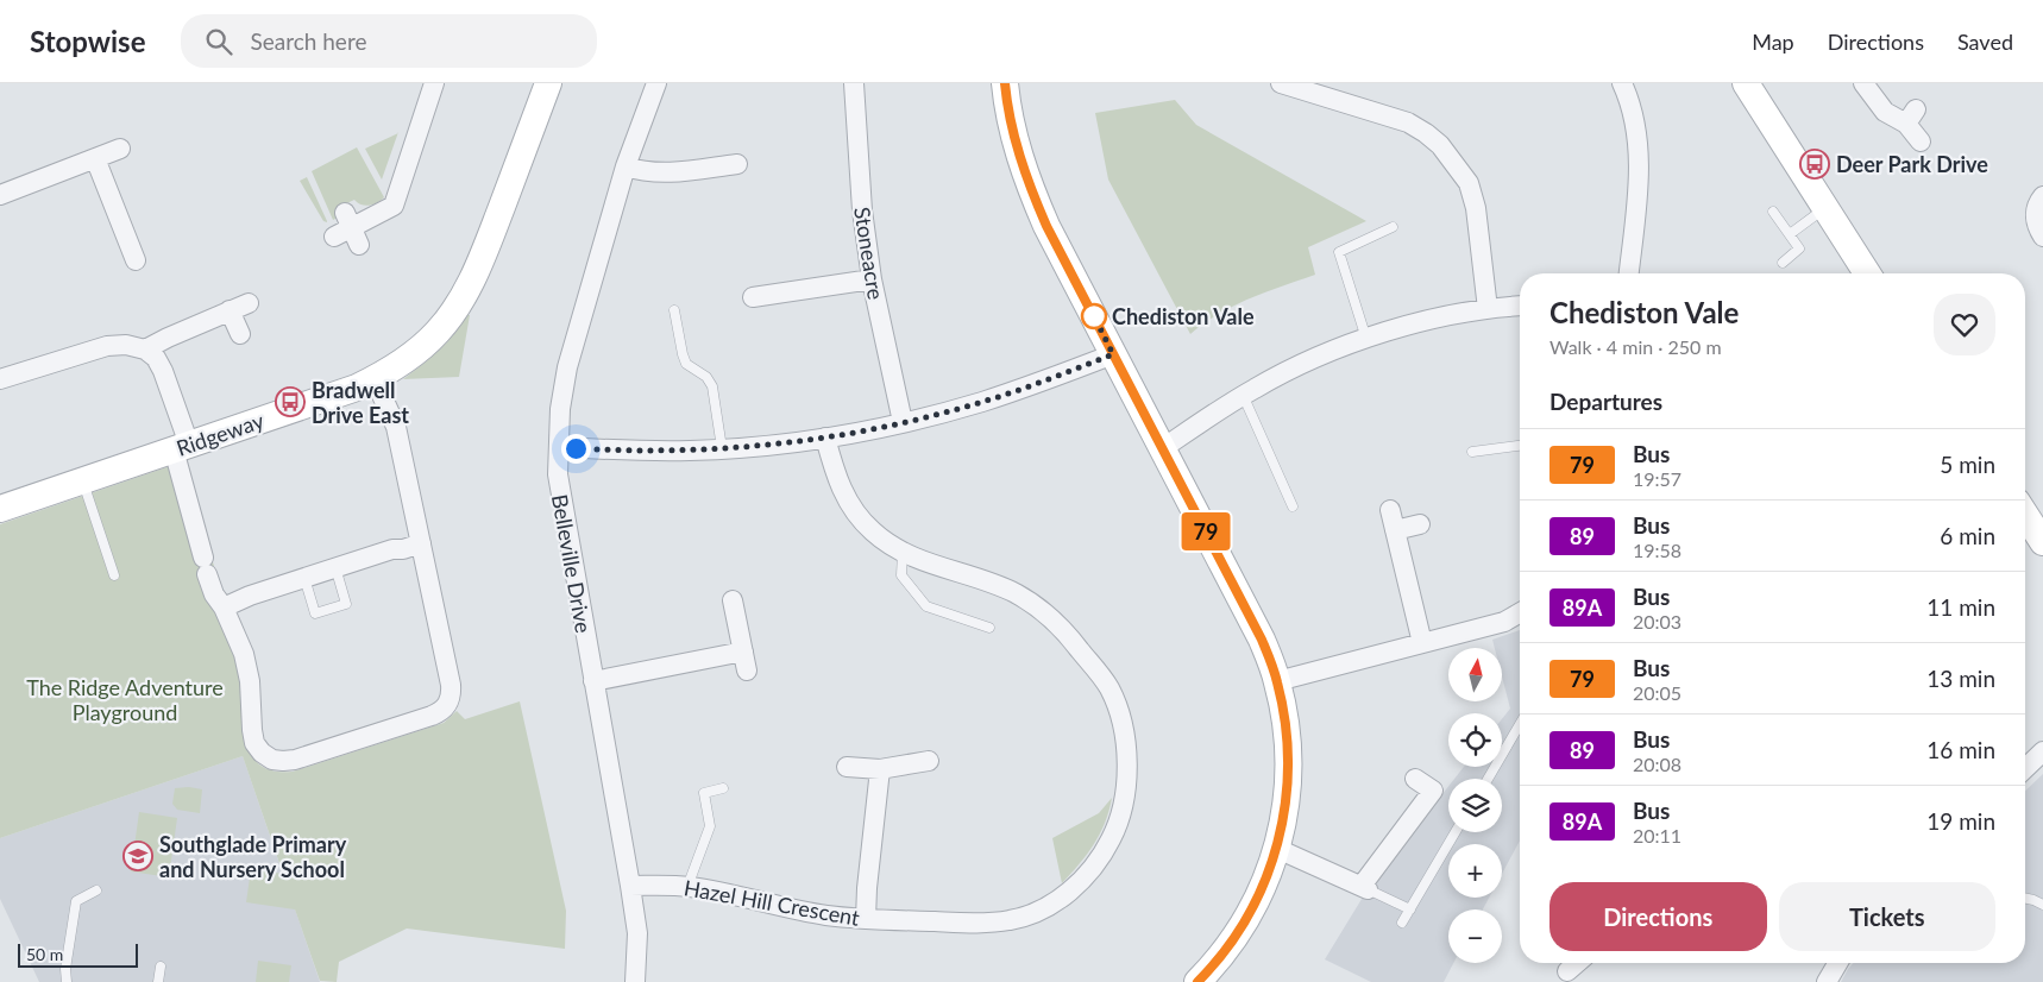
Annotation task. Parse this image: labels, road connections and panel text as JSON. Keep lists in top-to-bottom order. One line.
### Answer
{"streets":{"street":["Stoneacre","Ridgeway","Belleville Drive","Hazel Hill Crescent"]},"crossings":[["Belleville Drive","Hazel Hill Crescent"]],"parks":["The Ridge Adventure Playground"],"places":{"bus stop":["Deer Park Drive","Bradwell Drive East"],"other":["Chediston Vale"],"school or university":["Southglade Primary and Nursery School"]},"lines":["bus line 79"],"scale_bar":"50 m","north":"top","page":{"header":"Stopwise","search":"Search here","nav":["Map","Directions","Saved"],"on_map":"79","heading":[["Chediston Vale","Walk · 4 min · 250 m"],"Departures"],"list":[{"mark":"79","name":"Bus","note":"19:57","value":"5 min"},{"mark":"89","name":"Bus","note":"19:58","value":"6 min"},{"mark":"89A","name":"Bus","note":"20:03","value":"11 min"},{"mark":"79","name":"Bus","note":"20:05","value":"13 min"},{"mark":"89","name":"Bus","note":"20:08","value":"16 min"},{"mark":"89A","name":"Bus","note":"20:11","value":"19 min"}],"map_buttons":["+","−"],"buttons":["Directions","Tickets"],"scale":"50 m"}}
